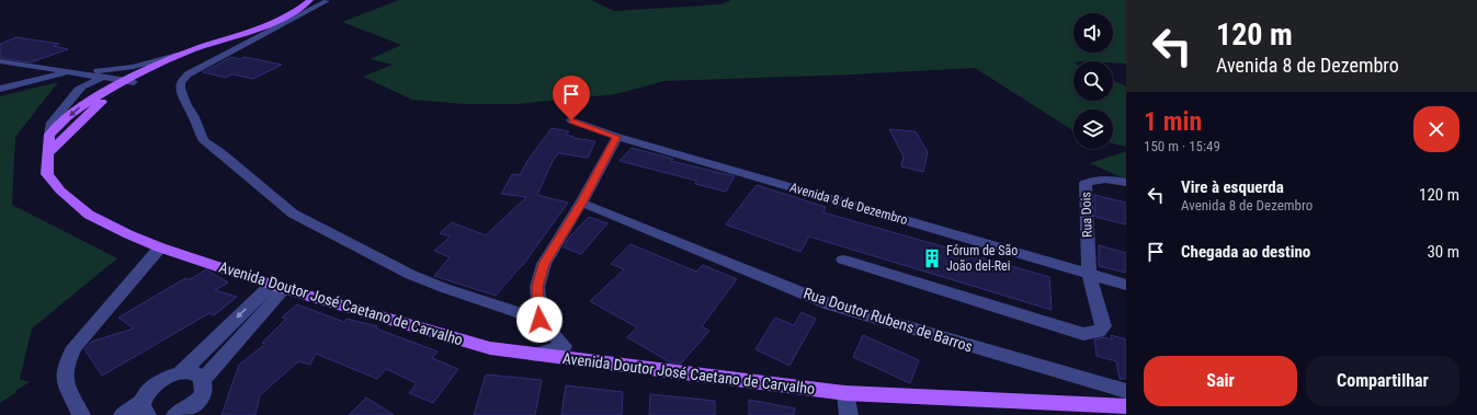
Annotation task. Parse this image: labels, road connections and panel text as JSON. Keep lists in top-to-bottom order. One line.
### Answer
{"streets":{"main road":["Avenida Doutor José Caetano de Carvalho"],"street":["Avenida 8 de Dezembro","Rua Dois","Rua Doutor Rubens de Barros"]},"crossings":[["Avenida 8 de Dezembro","Rua Dois"]],"places":{"building":["Fórum de São João del-Rei"]},"page":{"turn":["120 m","Avenida 8 de Dezembro"],"heading":["1 min","150 m · 15:49"],"list":[{"name":"Vire à esquerda","note":"Avenida 8 de Dezembro","value":"120 m"},{"name":"Chegada ao destino","value":"30 m"}],"buttons":["Sair","Compartilhar"]}}
